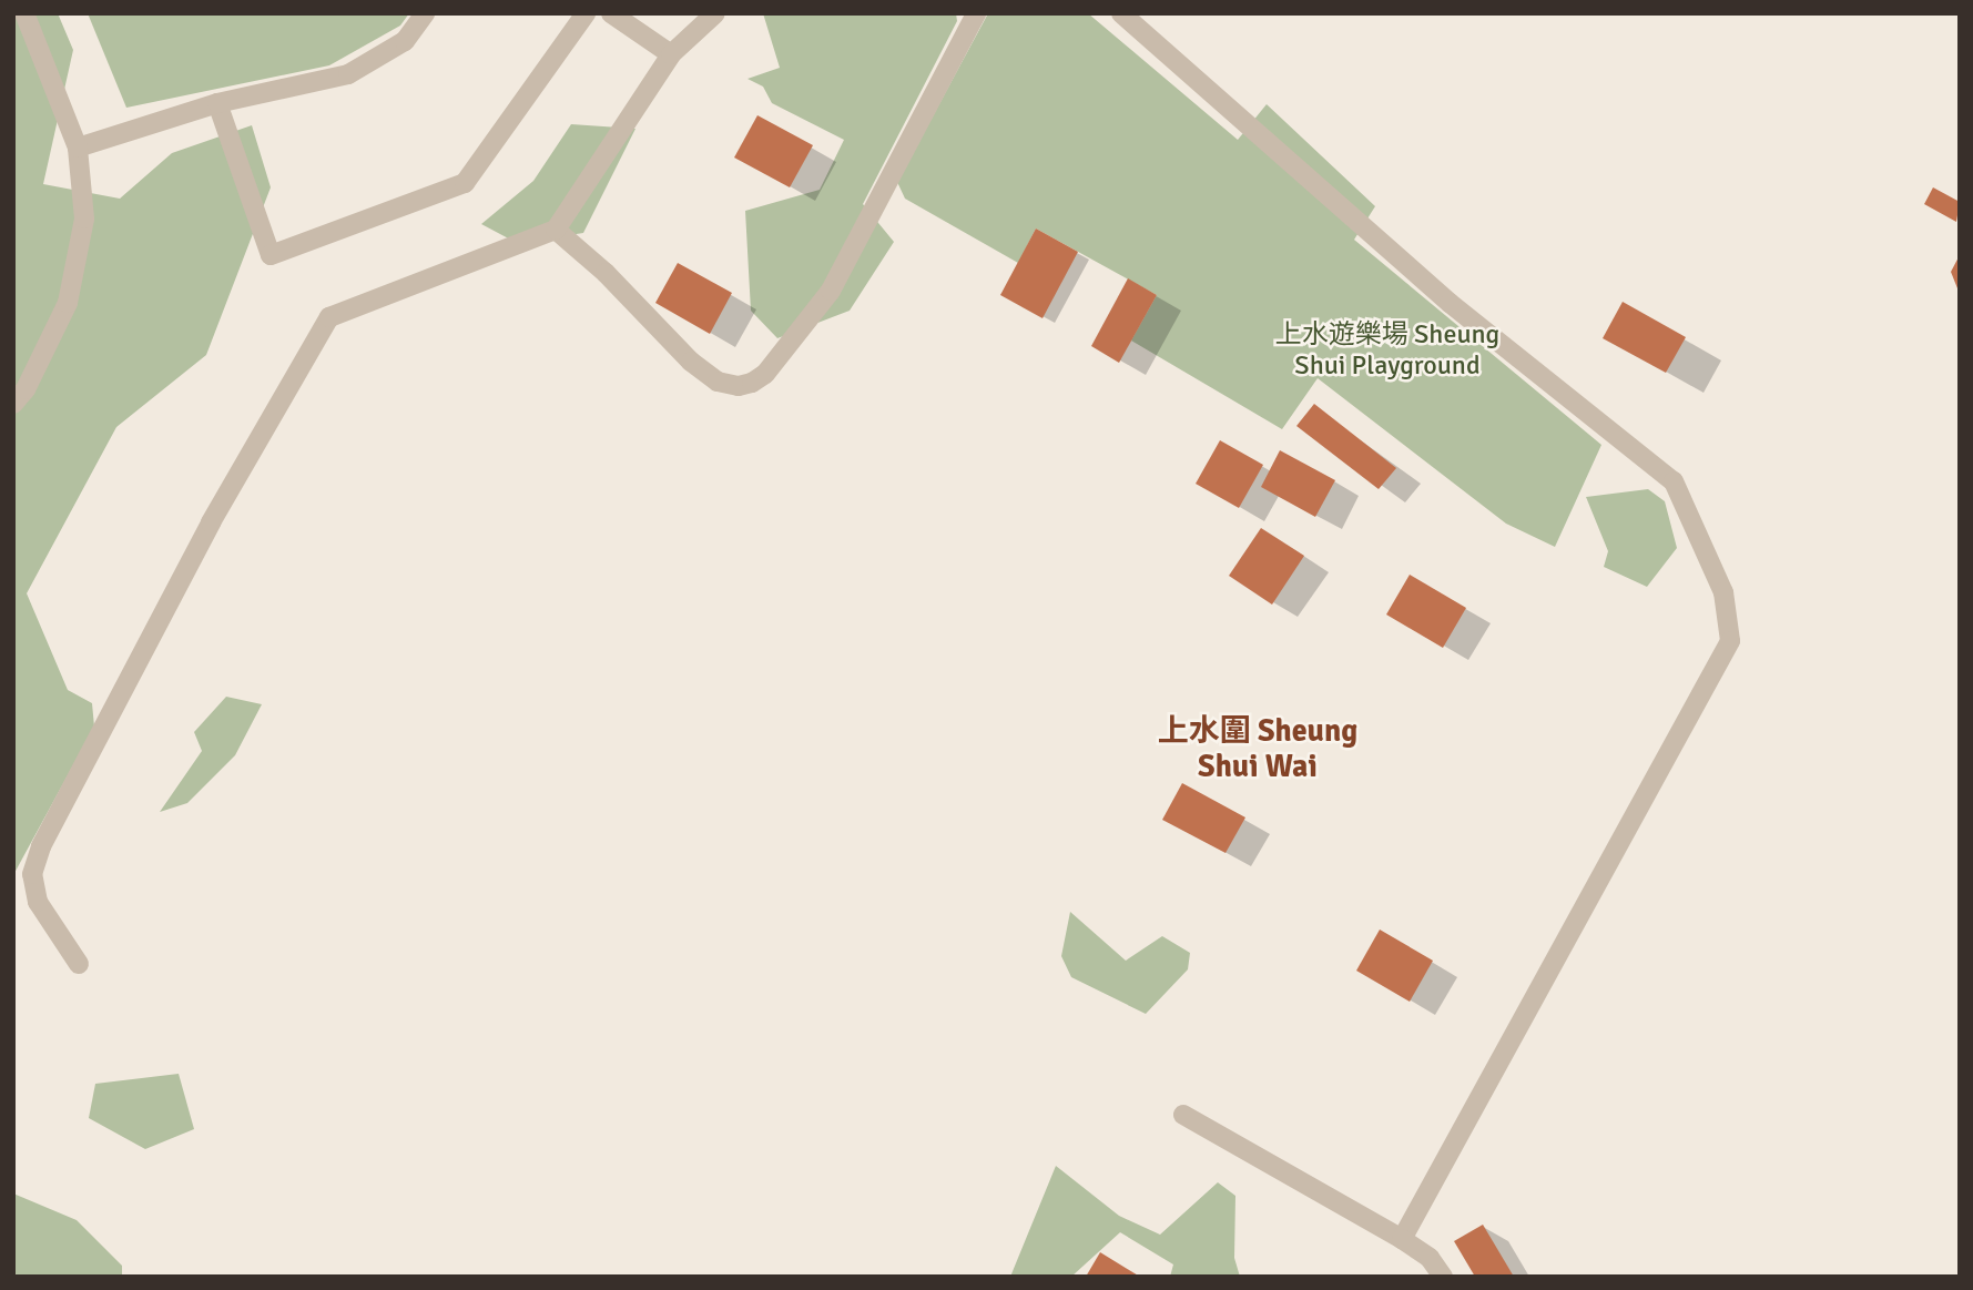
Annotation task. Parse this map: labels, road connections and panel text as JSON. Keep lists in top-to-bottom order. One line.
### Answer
{"districts":["上水圍 Sheung Shui Wai"],"parks":["上水遊樂場 Sheung Shui Playground"]}
